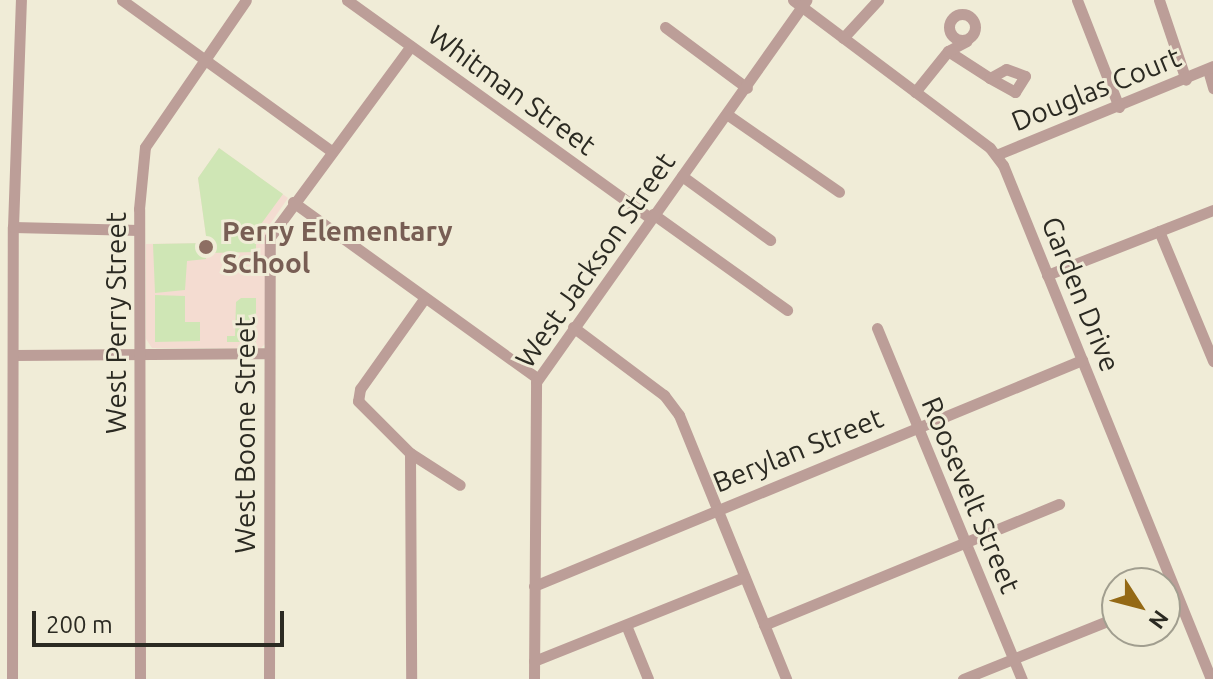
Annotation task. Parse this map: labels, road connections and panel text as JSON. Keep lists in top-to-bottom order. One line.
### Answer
{"streets":{"street":["Douglas Court","Whitman Street","West Jackson Street","Garden Drive","West Perry Street","West Boone Street","Berylan Street","Roosevelt Street"]},"crossings":[["Douglas Court","Garden Drive"],["Whitman Street","West Jackson Street"],["Whitman Street","West Boone Street"],["West Jackson Street","Garden Drive"],["West Jackson Street","Berylan Street"],["Garden Drive","Berylan Street"],["Berylan Street","Roosevelt Street"]],"places":["Perry Elementary School"],"scale_bar":"200 m","north":"bottom right"}
